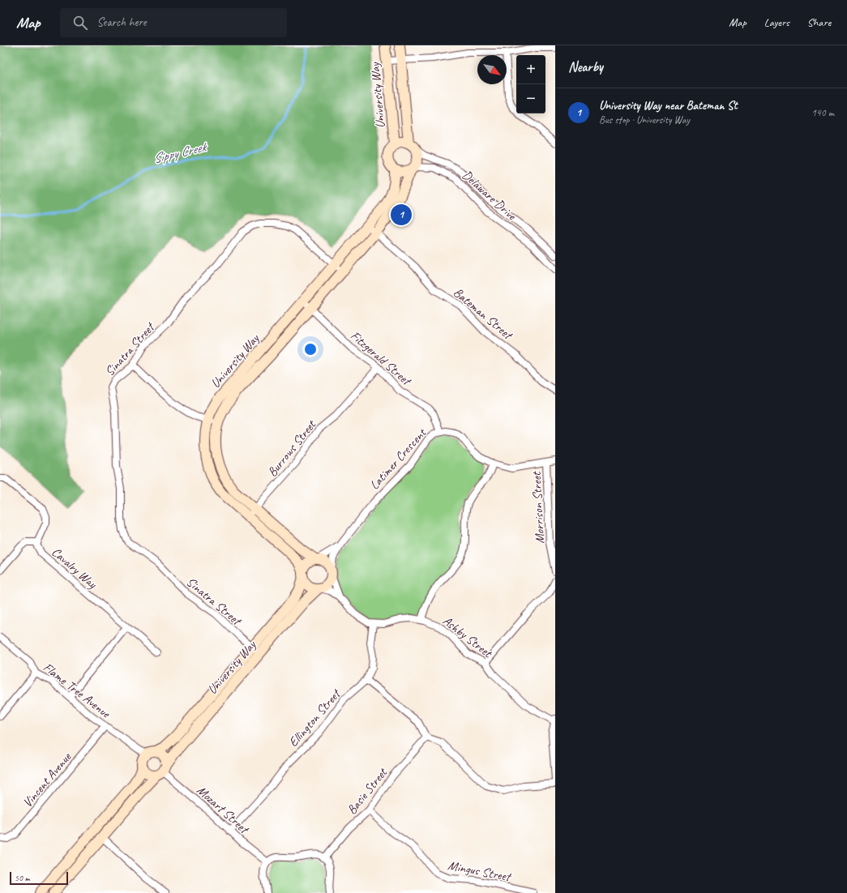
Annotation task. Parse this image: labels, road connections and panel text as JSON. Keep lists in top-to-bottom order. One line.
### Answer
{"streets":{"street":["University Way","Delaware Drive","Bateman Street","Sinatra Street","Fitzgerald Street","Burrows Street","Latimer Crescent","Morrison Street","Cavalry Way","Ashby Street","Flame Tree Avenue","Ellington Street","Vincent Avenue","Basie Street","Mozart Street","Mingus Street"]},"crossings":[["University Way","Delaware Drive"],["University Way","Bateman Street"],["University Way","Sinatra Street"],["University Way","Fitzgerald Street"],["University Way","Burrows Street"],["University Way","Latimer Crescent"],["University Way","Flame Tree Avenue"],["University Way","Mozart Street"],["Fitzgerald Street","Burrows Street"],["Fitzgerald Street","Latimer Crescent"],["Latimer Crescent","Morrison Street"],["Ashby Street","Ellington Street"],["Flame Tree Avenue","Vincent Avenue"],["Flame Tree Avenue","Mozart Street"],["Ellington Street","Mozart Street"],["Basie Street","Mingus Street"]],"water":["Sippy Creek"],"scale_bar":"50 m","north":"bottom right","page":{"header":"Map","search":"Search here","nav":["Map","Layers","Share"],"heading":"Nearby","map_buttons":["+","−"],"list":[{"mark":"1","name":"University Way near Bateman St","note":"Bus stop · University Way","value":"140 m"}],"pins":"1","scale":"50 m"}}
